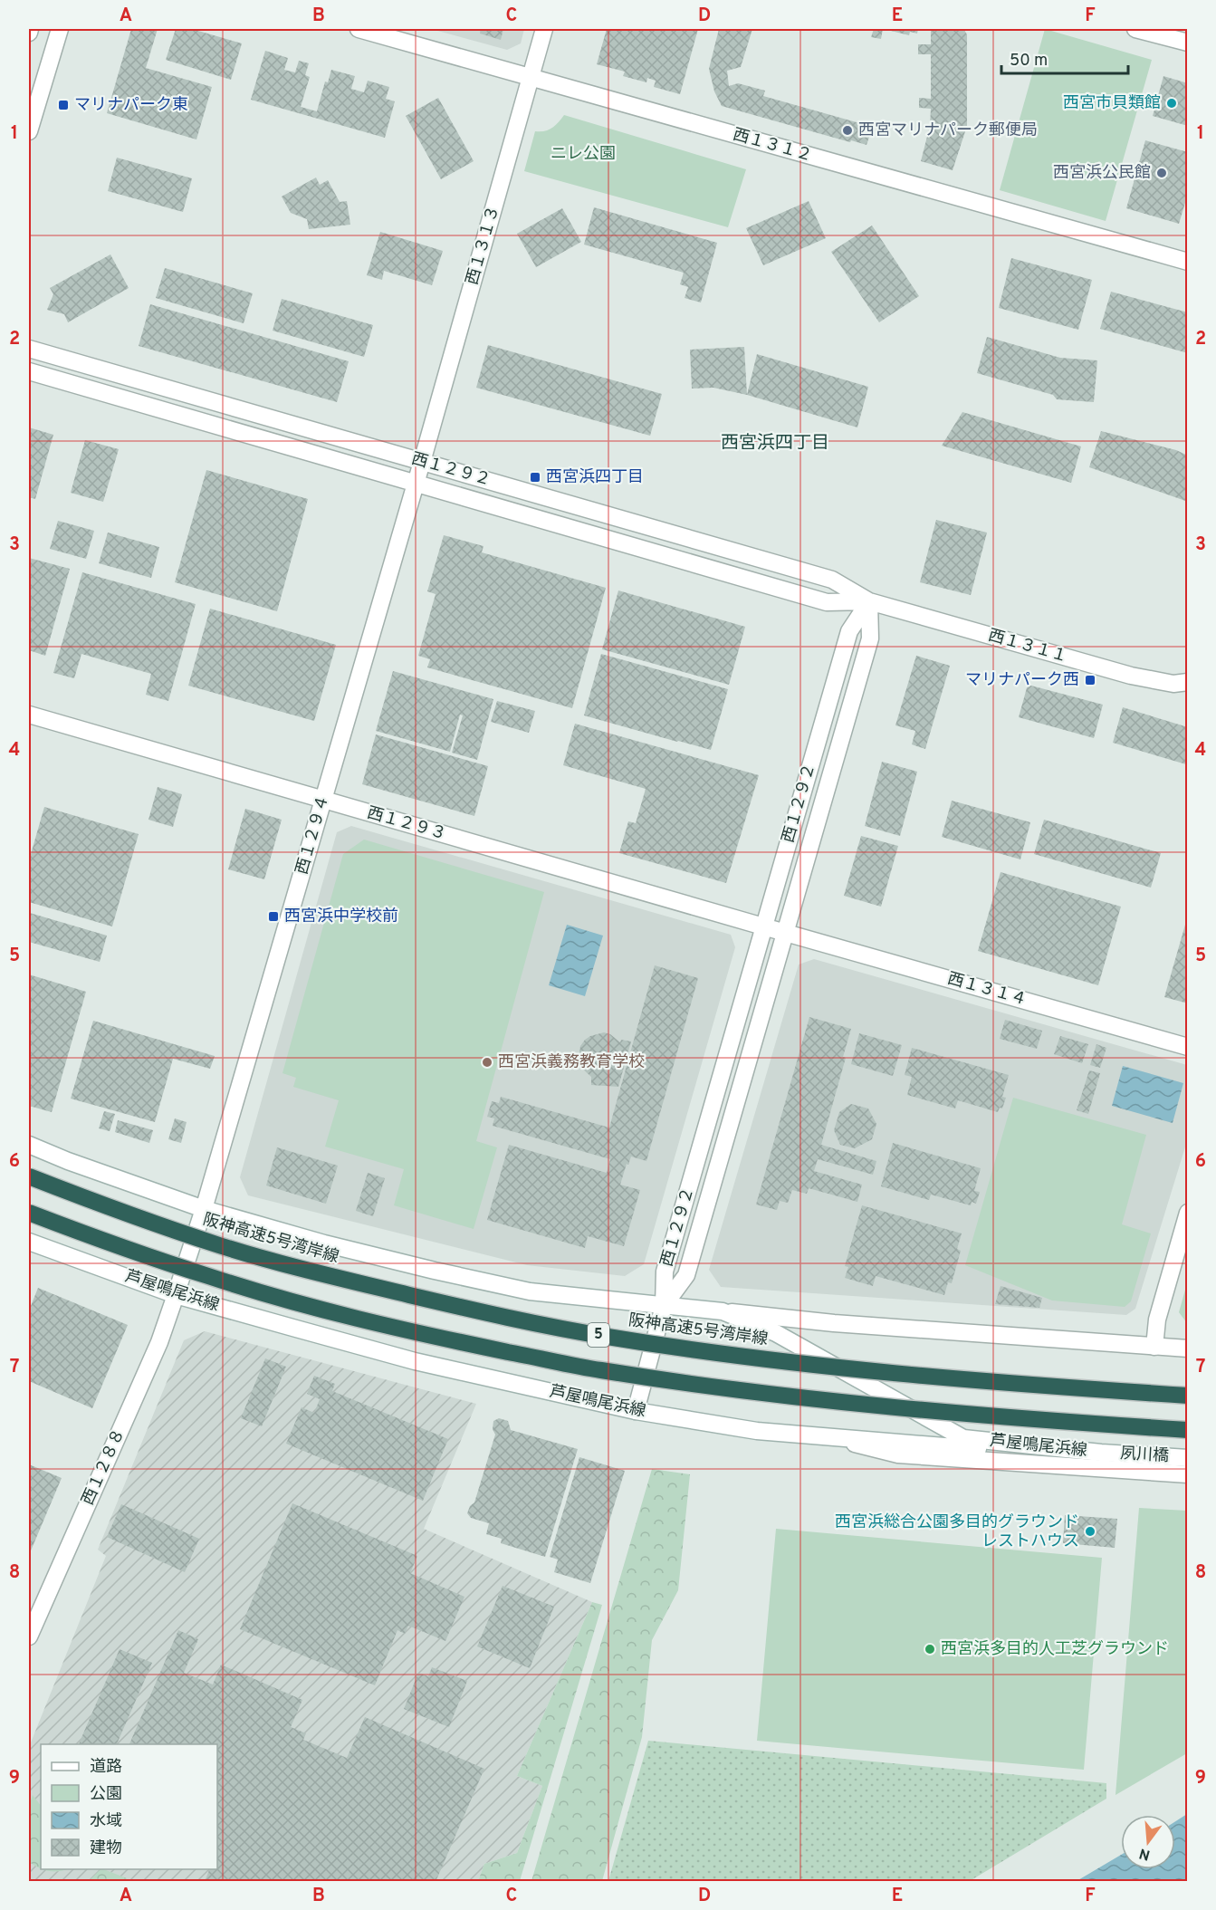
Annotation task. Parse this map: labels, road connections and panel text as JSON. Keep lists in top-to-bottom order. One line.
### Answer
{"streets":{"highway":["阪神高速5号湾岸線","5"],"street":["西１３１２","西１３１３","西１２９２","西１３１１","西１２９３","西１２９４","西１３１４","芦屋鳴尾浜線","夙川橋","西１２８８"]},"crossings":[["西１３１２","西１３１３"],["西１３１３","西１２９２"],["西１３１３","西１２９４"],["西１２９２","西１３１１"],["西１２９２","西１２９３"],["西１２９２","西１２９４"],["西１２９２","西１３１４"],["西１２９２","芦屋鳴尾浜線"],["西１２９３","西１２９４"],["西１２９３","西１３１４"],["西１２９４","芦屋鳴尾浜線"],["西１２９４","西１２８８"],["芦屋鳴尾浜線","夙川橋"],["芦屋鳴尾浜線","西１２８８"]],"districts":["西宮浜四丁目"],"parks":["ニレ公園"],"places":{"other":["西宮市貝類館","西宮マリナパーク郵便局","西宮浜公民館","西宮浜義務教育学校","西宮浜総合公園多目的グラウンド レストハウス","西宮浜多目的人工芝グラウンド"],"transit":["マリナパーク東","西宮浜四丁目","マリナパーク西","西宮浜中学校前"]},"legend":["道路","公園","水域","建物"],"scale_bar":"50 m","north":"bottom","grid":{"columns":["A","B","C","D","E","F"],"rows":["1","2","3","4","5","6","7","8","9"]}}
